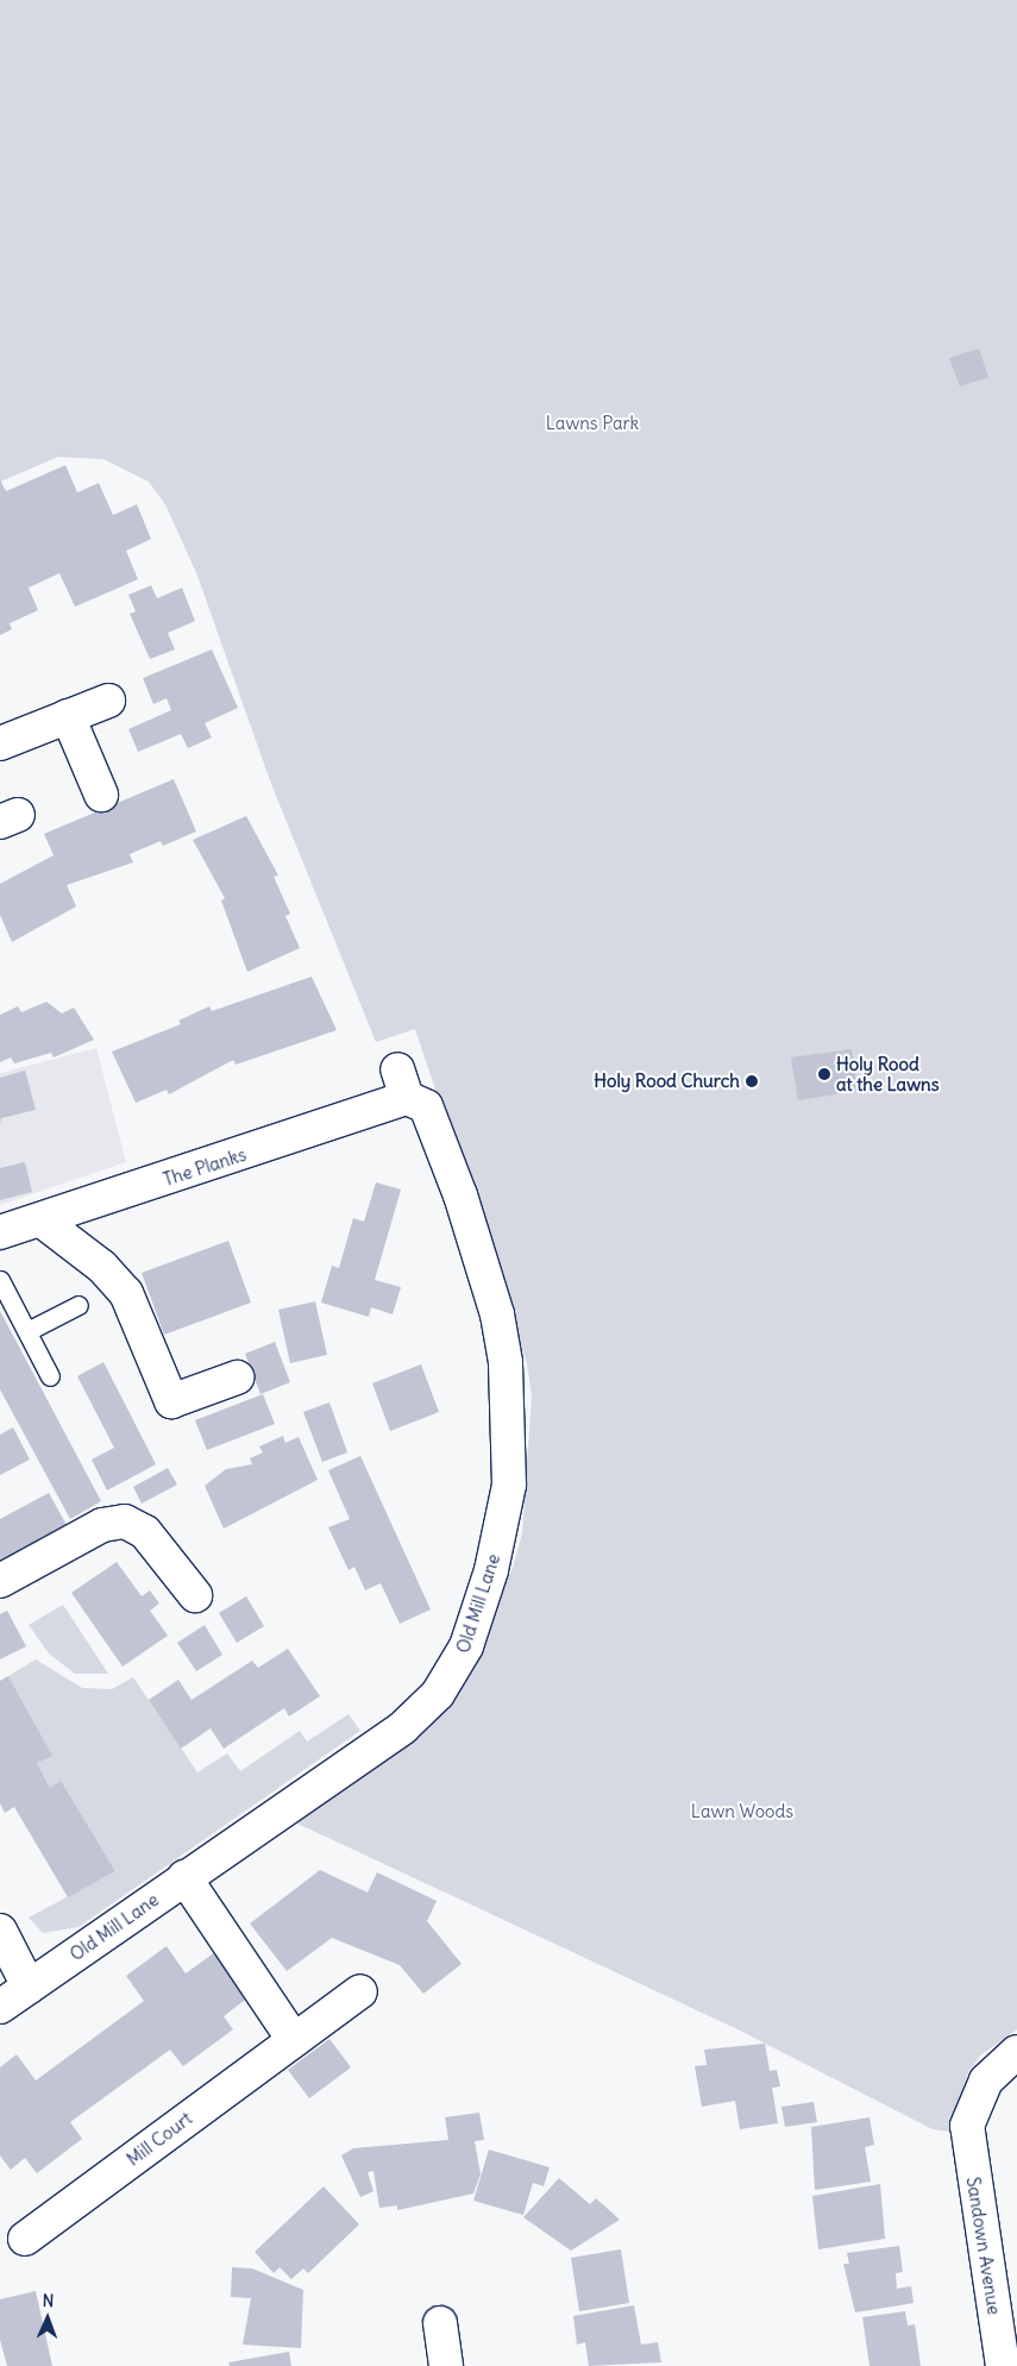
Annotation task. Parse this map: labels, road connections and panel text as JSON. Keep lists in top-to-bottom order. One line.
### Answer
{"streets":{"street":["The Planks","Old Mill Lane","Mill Court","Sandown Avenue"]},"crossings":[["The Planks","Old Mill Lane"]],"parks":["Lawns Park","Lawn Woods"],"places":["Holy Rood at the Lawns","Holy Rood Church"],"north":"top"}
